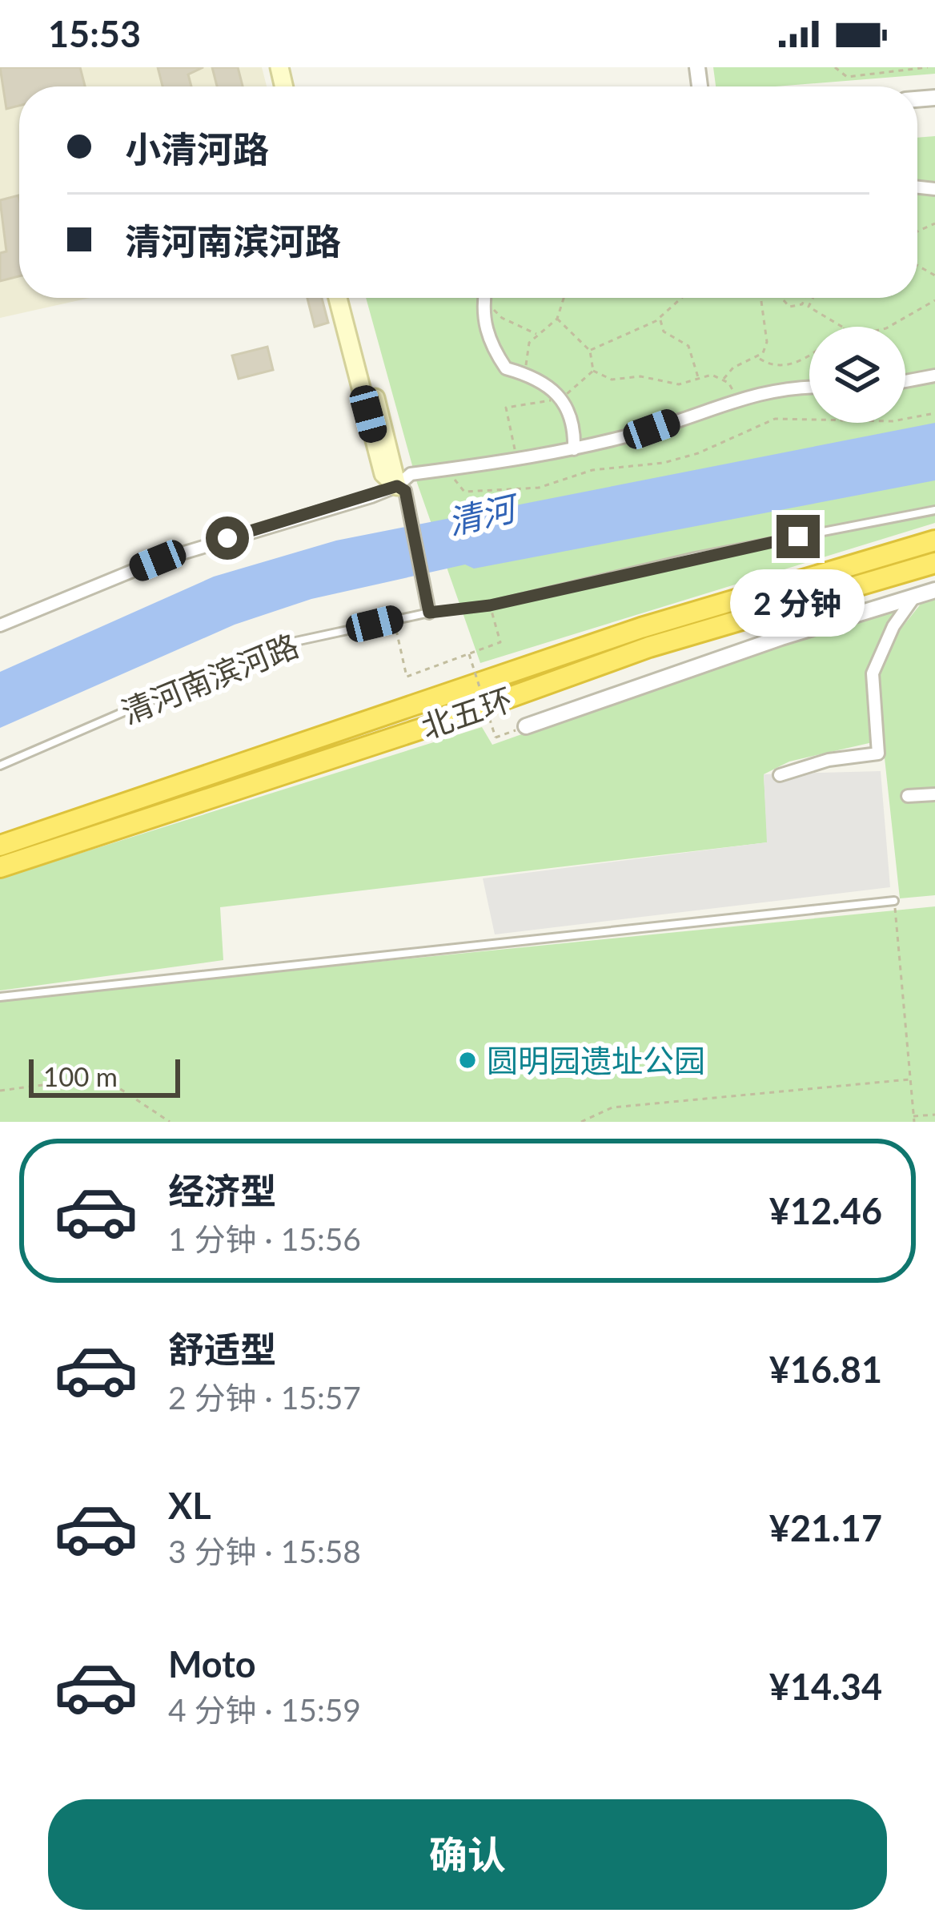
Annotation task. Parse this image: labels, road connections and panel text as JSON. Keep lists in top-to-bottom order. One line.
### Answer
{"streets":{"highway":["北五环"],"lane":["清河南滨河路"]},"water":["清河"],"places":["圆明园遗址公园"],"scale_bar":"100 m","page":{"status":"15:53","banner":["小清河路","清河南滨河路"],"bubble":"2 分钟","scale":"100 m","list":[{"name":"经济型","note":"1 分钟 · 15:56","value":"¥12.46"},{"name":"舒适型","note":"2 分钟 · 15:57","value":"¥16.81"},{"name":"XL","note":"3 分钟 · 15:58","value":"¥21.17"},{"name":"Moto","note":"4 分钟 · 15:59","value":"¥14.34"}],"buttons":"确认"}}
